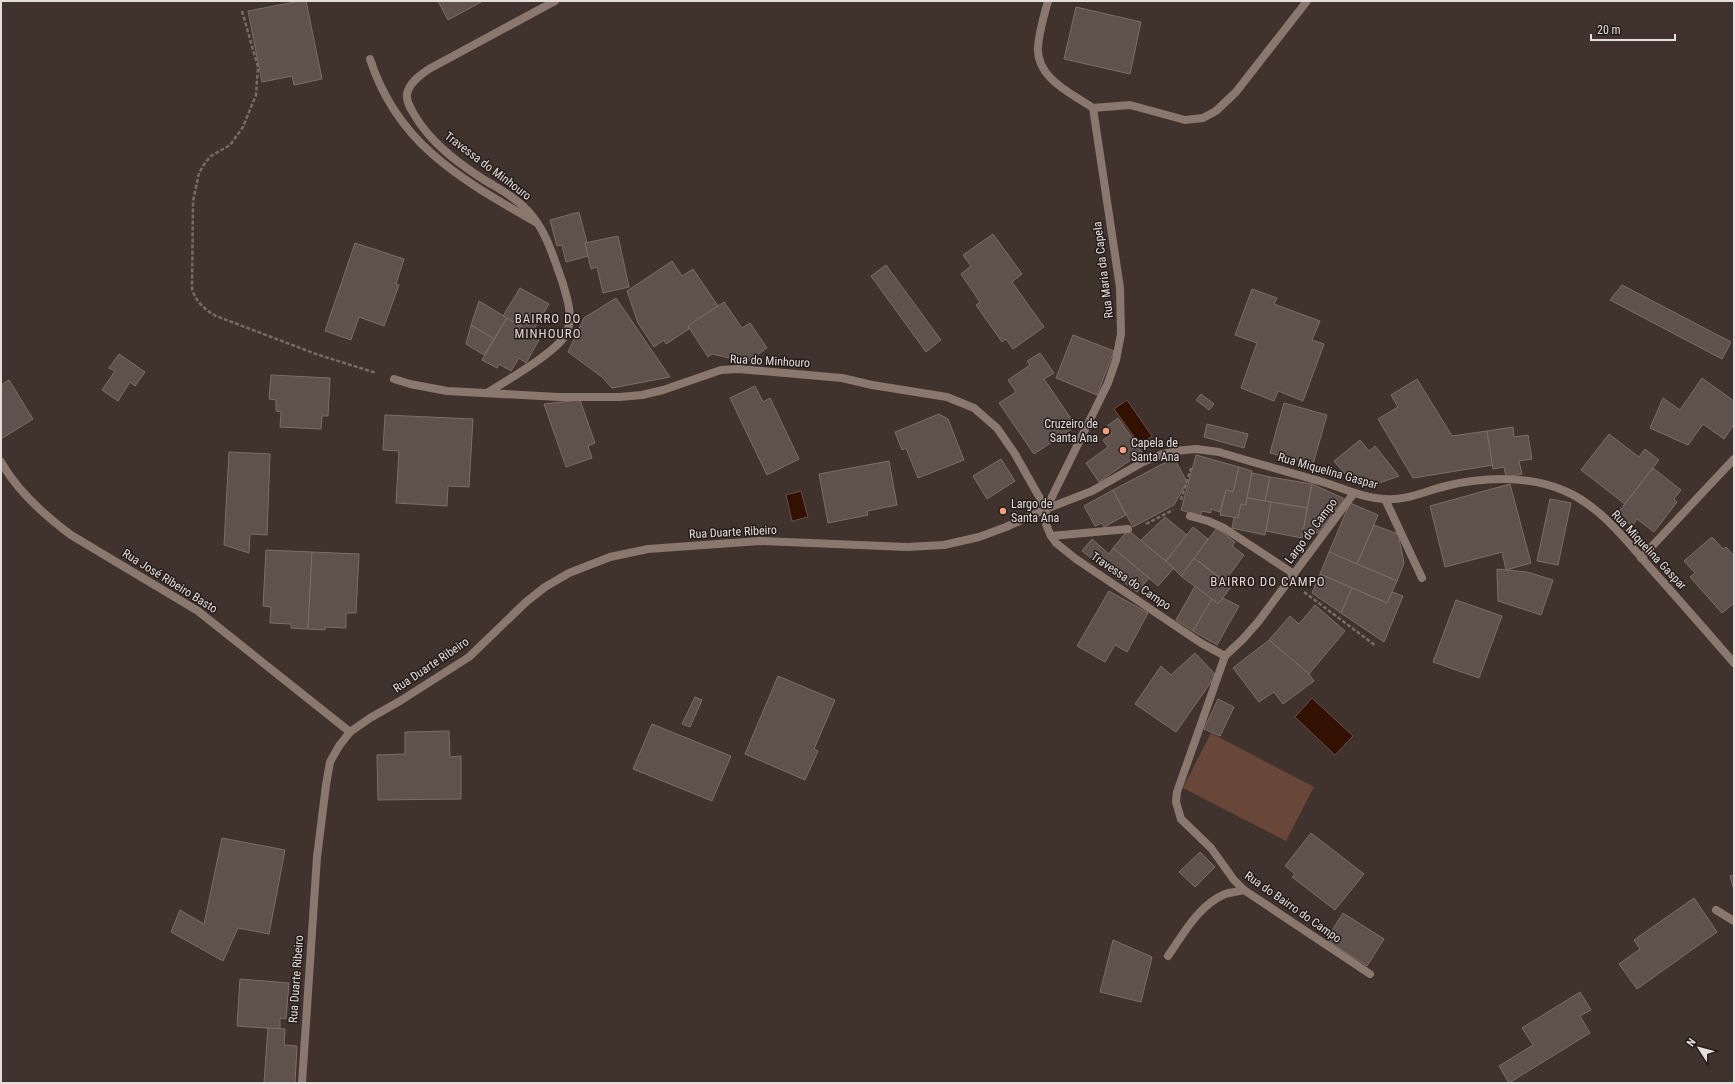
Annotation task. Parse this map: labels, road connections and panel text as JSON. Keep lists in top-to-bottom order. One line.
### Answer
{"streets":{"street":["Travessa do Minhouro","Rua Maria da Capela","Rua do Minhouro","Rua Miquelina Gaspar","Largo do Campo","Rua Duarte Ribeiro","Rua José Ribeiro Basto","Travessa do Campo","Rua do Bairro do Campo"]},"crossings":[["Travessa do Minhouro","Rua do Minhouro"],["Rua Maria da Capela","Rua do Minhouro"],["Rua Maria da Capela","Rua Miquelina Gaspar"],["Rua Maria da Capela","Rua Duarte Ribeiro"],["Rua Maria da Capela","Travessa do Campo"],["Rua do Minhouro","Rua Miquelina Gaspar"],["Rua do Minhouro","Rua Duarte Ribeiro"],["Rua do Minhouro","Travessa do Campo"],["Rua Miquelina Gaspar","Largo do Campo"],["Rua Miquelina Gaspar","Rua Duarte Ribeiro"],["Rua Miquelina Gaspar","Travessa do Campo"],["Largo do Campo","Travessa do Campo"],["Largo do Campo","Rua do Bairro do Campo"],["Rua Duarte Ribeiro","Rua José Ribeiro Basto"],["Rua Duarte Ribeiro","Travessa do Campo"],["Travessa do Campo","Rua do Bairro do Campo"]],"districts":["BAIRRO DO MINHOURO","BAIRRO DO CAMPO"],"places":["Cruzeiro de Santa Ana","Capela de Santa Ana","Largo de Santa Ana"],"scale_bar":"20 m","north":"top left"}
